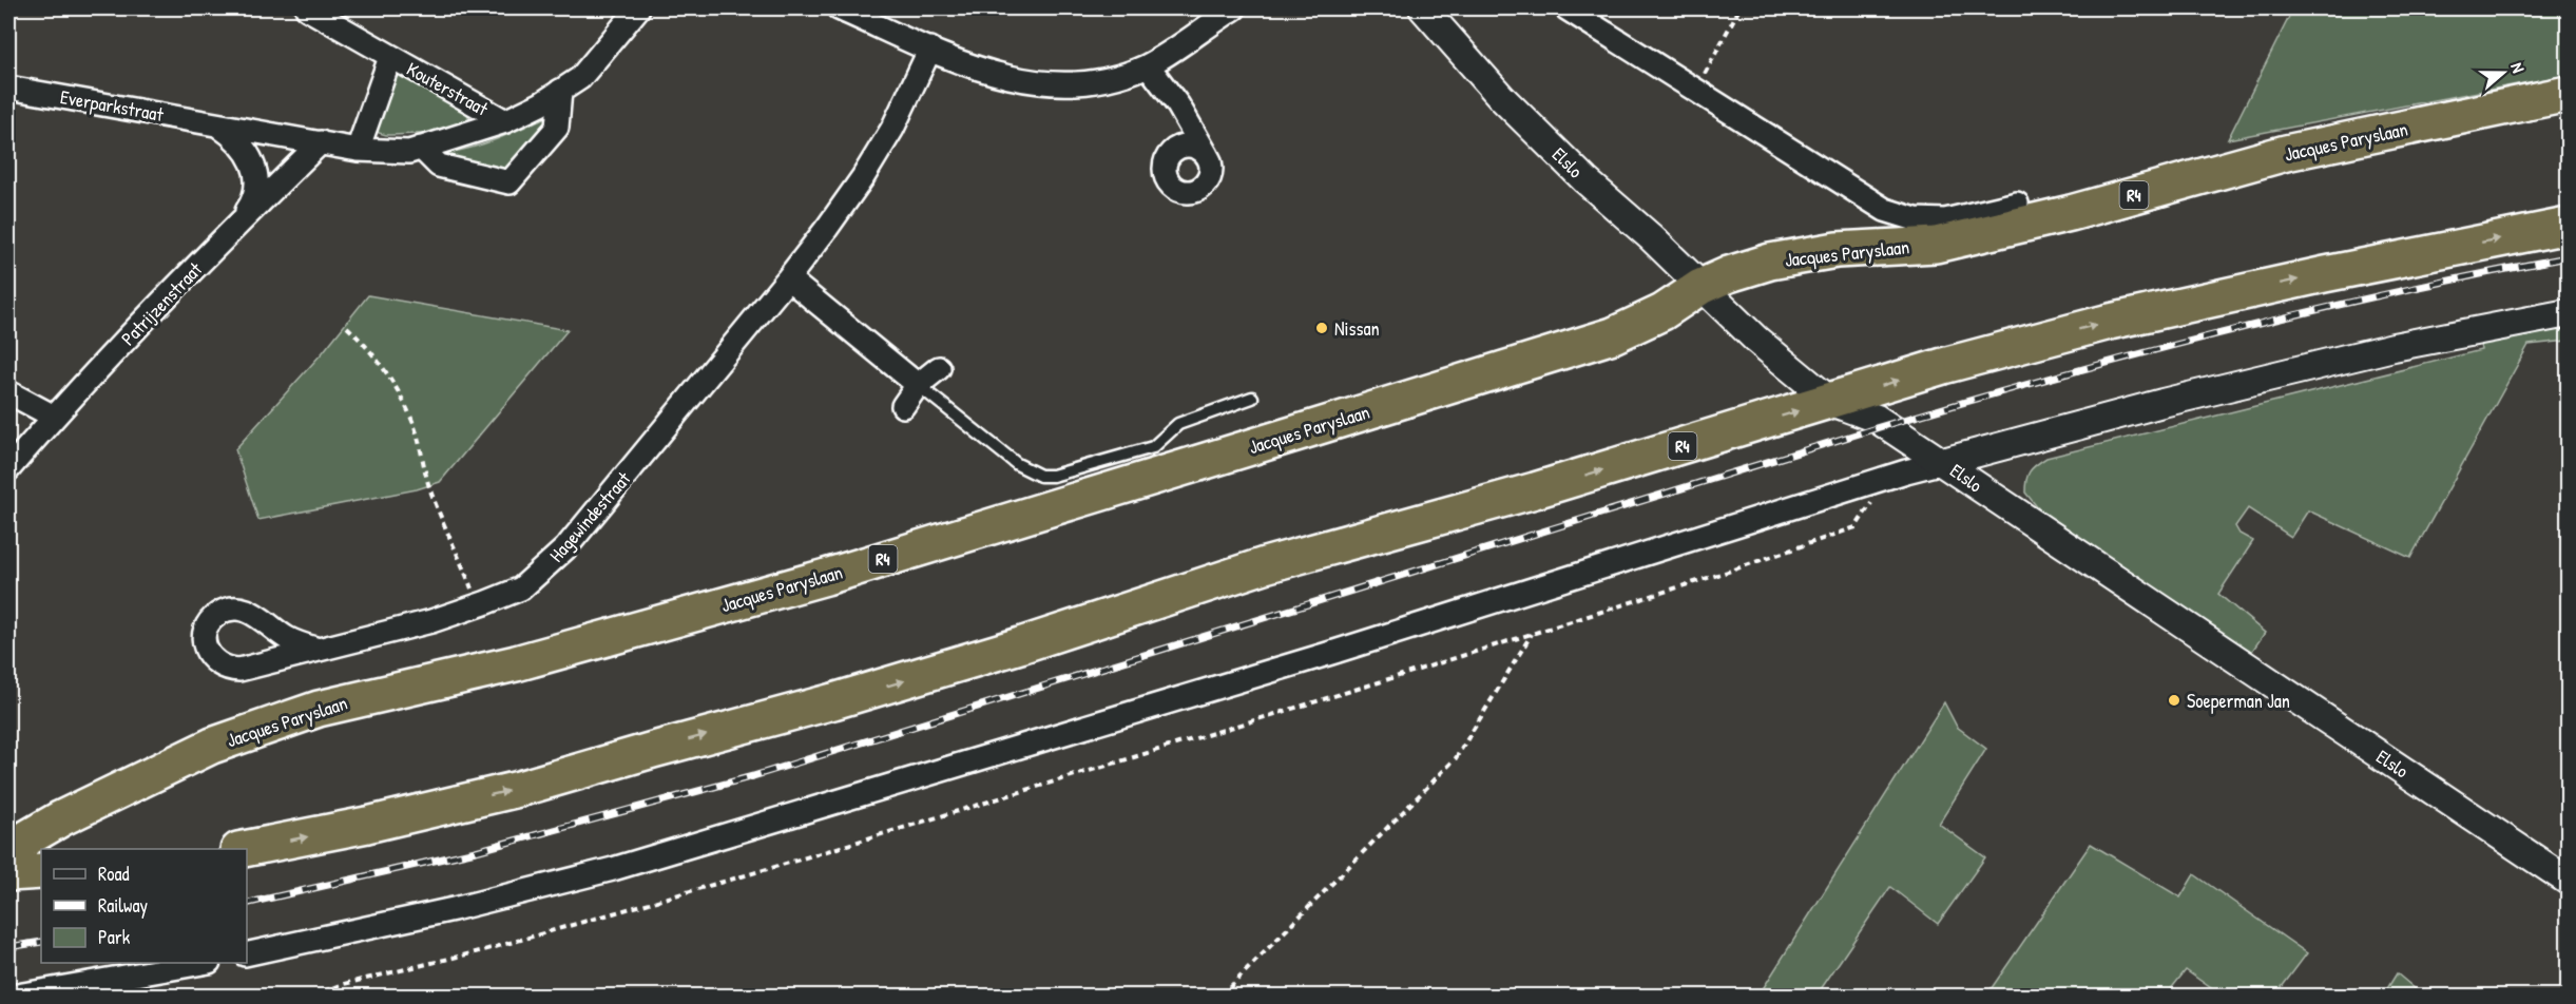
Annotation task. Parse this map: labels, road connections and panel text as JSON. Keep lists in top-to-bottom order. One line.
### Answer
{"streets":{"highway":["Jacques Paryslaan","R4"],"street":["Kouterstraat","Everparkstraat","Elslo","Patrijzenstraat","Hagewindestraat"]},"crossings":[["Kouterstraat","Everparkstraat"],["Everparkstraat","Patrijzenstraat"],["Jacques Paryslaan","Elslo"],["Elslo","R4"]],"places":["Nissan","Soeperman Jan"],"legend":["Road","Railway","Park"],"north":"right"}
